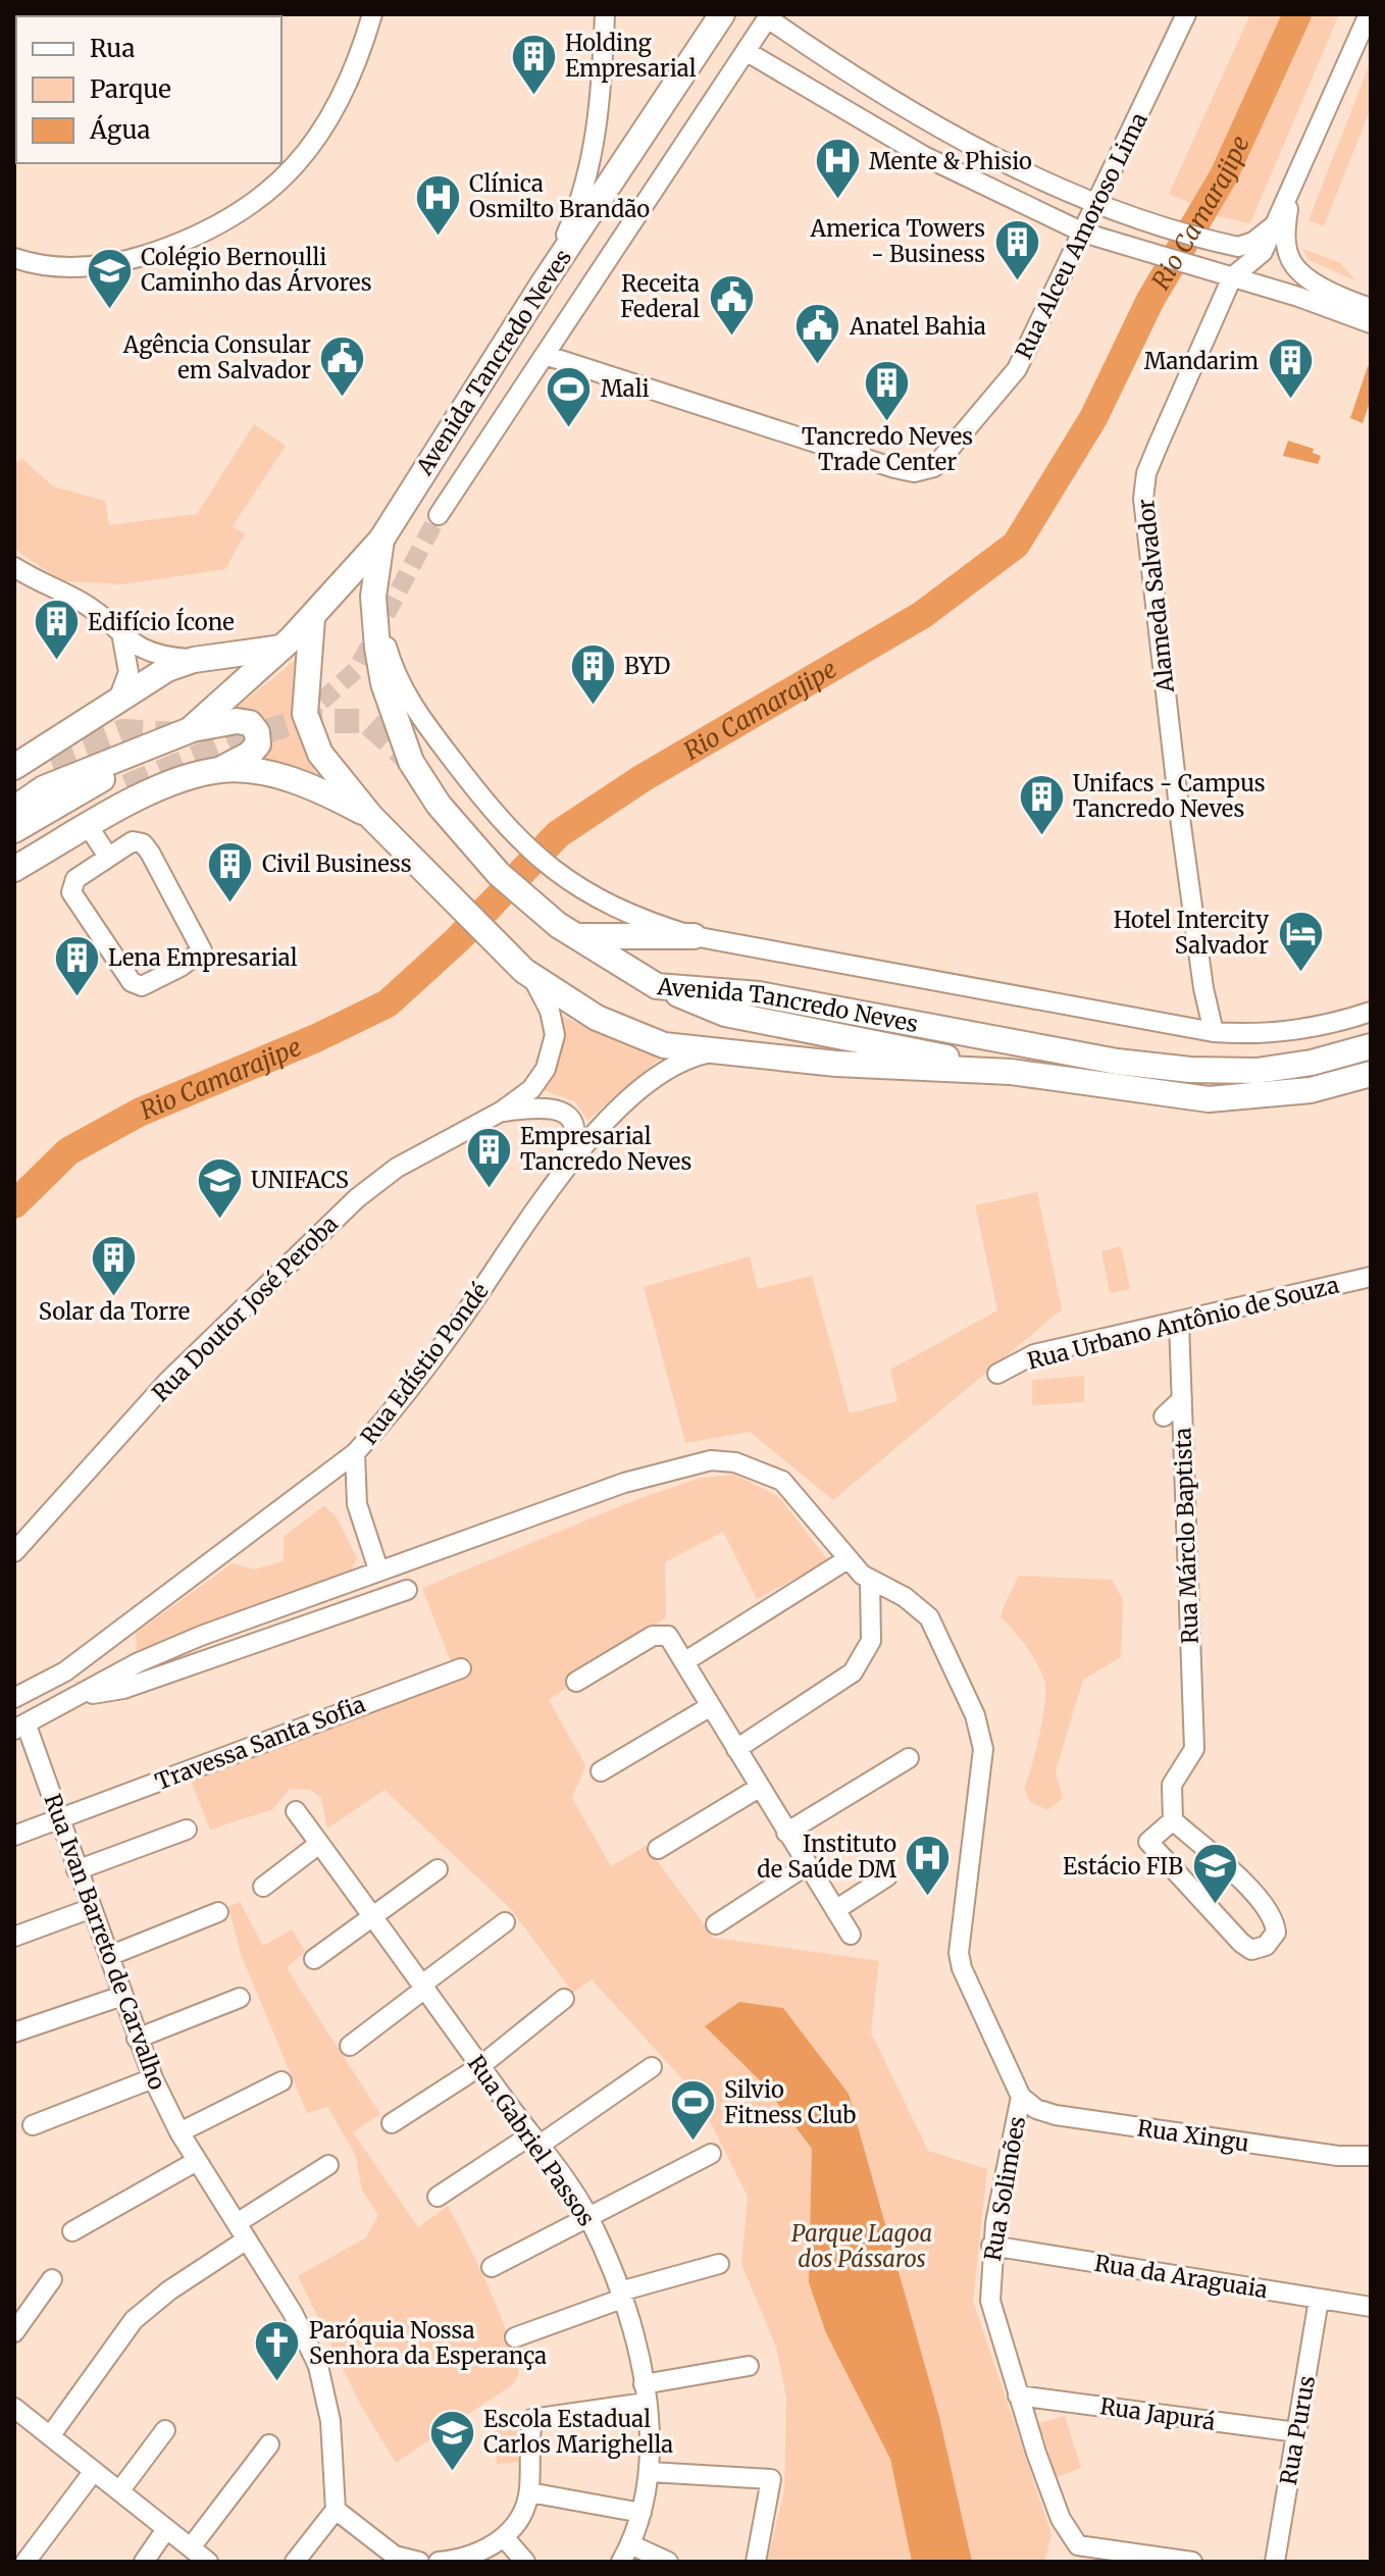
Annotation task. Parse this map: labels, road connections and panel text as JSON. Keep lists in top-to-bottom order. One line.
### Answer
{"streets":{"main road":["Avenida Tancredo Neves"],"street":["Rua Alceu Amoroso Lima","Alameda Salvador","Rua Doutor José Peroba","Rua Urbano Antônio de Souza","Rua Edístio Pondé","Rua Márclo Baptista","Travessa Santa Sofia","Rua Ivan Barreto de Carvalho","Rua Xingu","Rua Gabriel Passos","Rua Solimões","Rua da Araguaia","Rua Japurá","Rua Purus"]},"crossings":[["Rua Alceu Amoroso Lima","Avenida Tancredo Neves"],["Avenida Tancredo Neves","Alameda Salvador"],["Avenida Tancredo Neves","Rua Doutor José Peroba"],["Avenida Tancredo Neves","Rua Edístio Pondé"],["Rua Urbano Antônio de Souza","Rua Márclo Baptista"],["Travessa Santa Sofia","Rua Ivan Barreto de Carvalho"],["Rua Xingu","Rua Solimões"],["Rua Solimões","Rua da Araguaia"],["Rua Solimões","Rua Japurá"],["Rua da Araguaia","Rua Purus"],["Rua Japurá","Rua Purus"]],"water":["Rio Camarajipe"],"parks":["Parque Lagoa dos Pássaros"],"places":{"building":["Holding Empresarial","America Towers - Business","Mandarim","Tancredo Neves Trade Center","Edifício Ícone","BYD","Unifacs - Campus Tancredo Neves","Civil Business","Lena Empresarial","Empresarial Tancredo Neves","Solar da Torre"],"hospital":["Mente & Phisio","Clínica Osmilto Brandão","Instituto de Saúde DM"],"school or university":["Colégio Bernoulli Caminho das Árvores","UNIFACS","Estácio FIB","Escola Estadual Carlos Marighella"],"public building":["Receita Federal","Anatel Bahia","Agência Consular em Salvador"],"sports":["Mali","Silvio Fitness Club"],"hotel":["Hotel Intercity Salvador"],"church":["Paróquia Nossa Senhora da Esperança"]},"legend":["Rua","Parque","Água"]}
